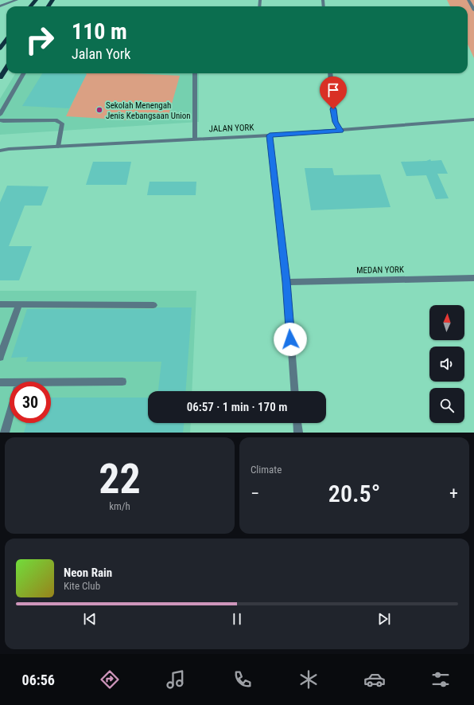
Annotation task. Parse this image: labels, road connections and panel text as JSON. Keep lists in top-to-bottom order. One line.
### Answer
{"streets":{"street":["JALAN YORK","MEDAN YORK"]},"places":["Sekolah Menengah Jenis Kebangsaan Union"],"north":"top","page":{"turn":["110 m","Jalan York"],"limit":"30","trip":"06:57 · 1 min · 170 m","tile":[["22","km/h"],"Climate"],"heat":["−","20.5°","+"],"song":["Neon Rain","Kite Club"],"tabs":"06:56"}}
